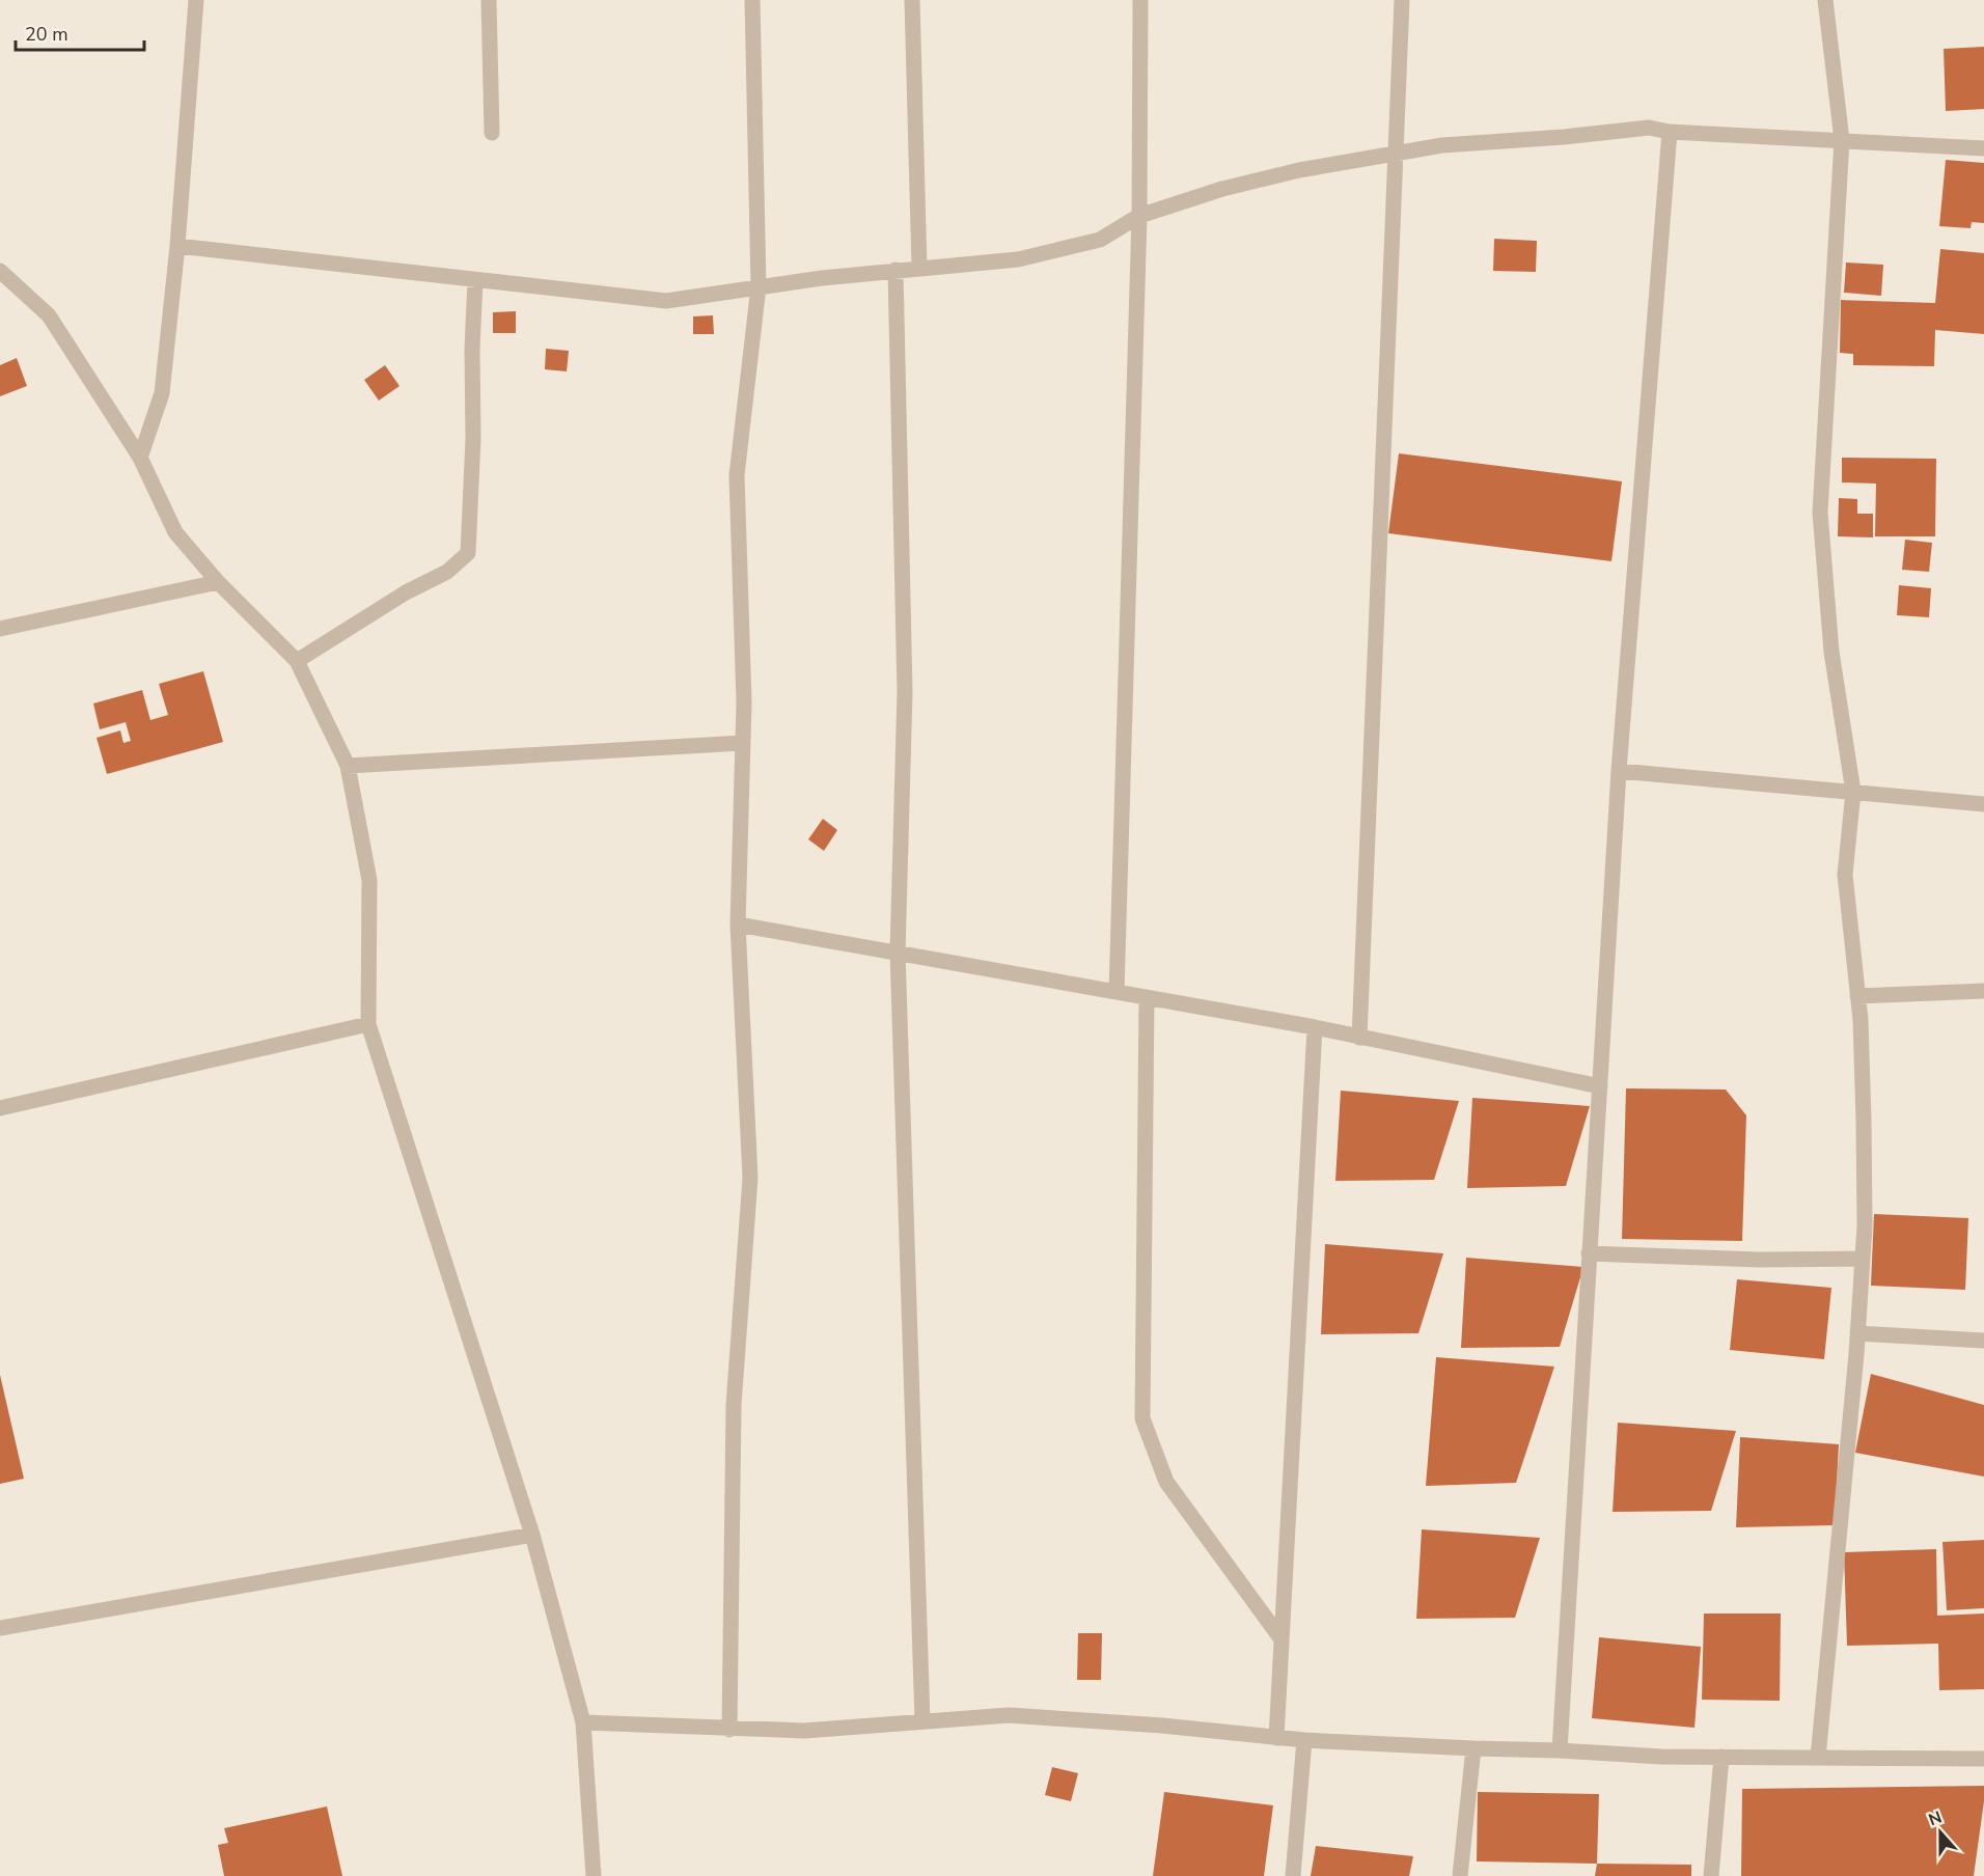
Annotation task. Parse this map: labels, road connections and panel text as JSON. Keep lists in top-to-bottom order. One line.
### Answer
{"scale_bar":"20 m","north":"top"}
